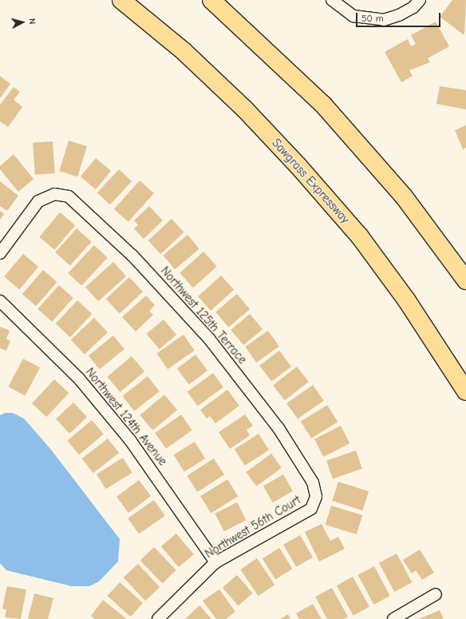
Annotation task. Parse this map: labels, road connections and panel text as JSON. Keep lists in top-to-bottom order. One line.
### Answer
{"streets":{"highway":["Sawgrass Expressway"],"street":["Northwest 125th Terrace","Northwest 124th Avenue","Northwest 56th Court"]},"crossings":[["Northwest 125th Terrace","Northwest 56th Court"],["Northwest 124th Avenue","Northwest 56th Court"]],"scale_bar":"50 m","north":"right"}
